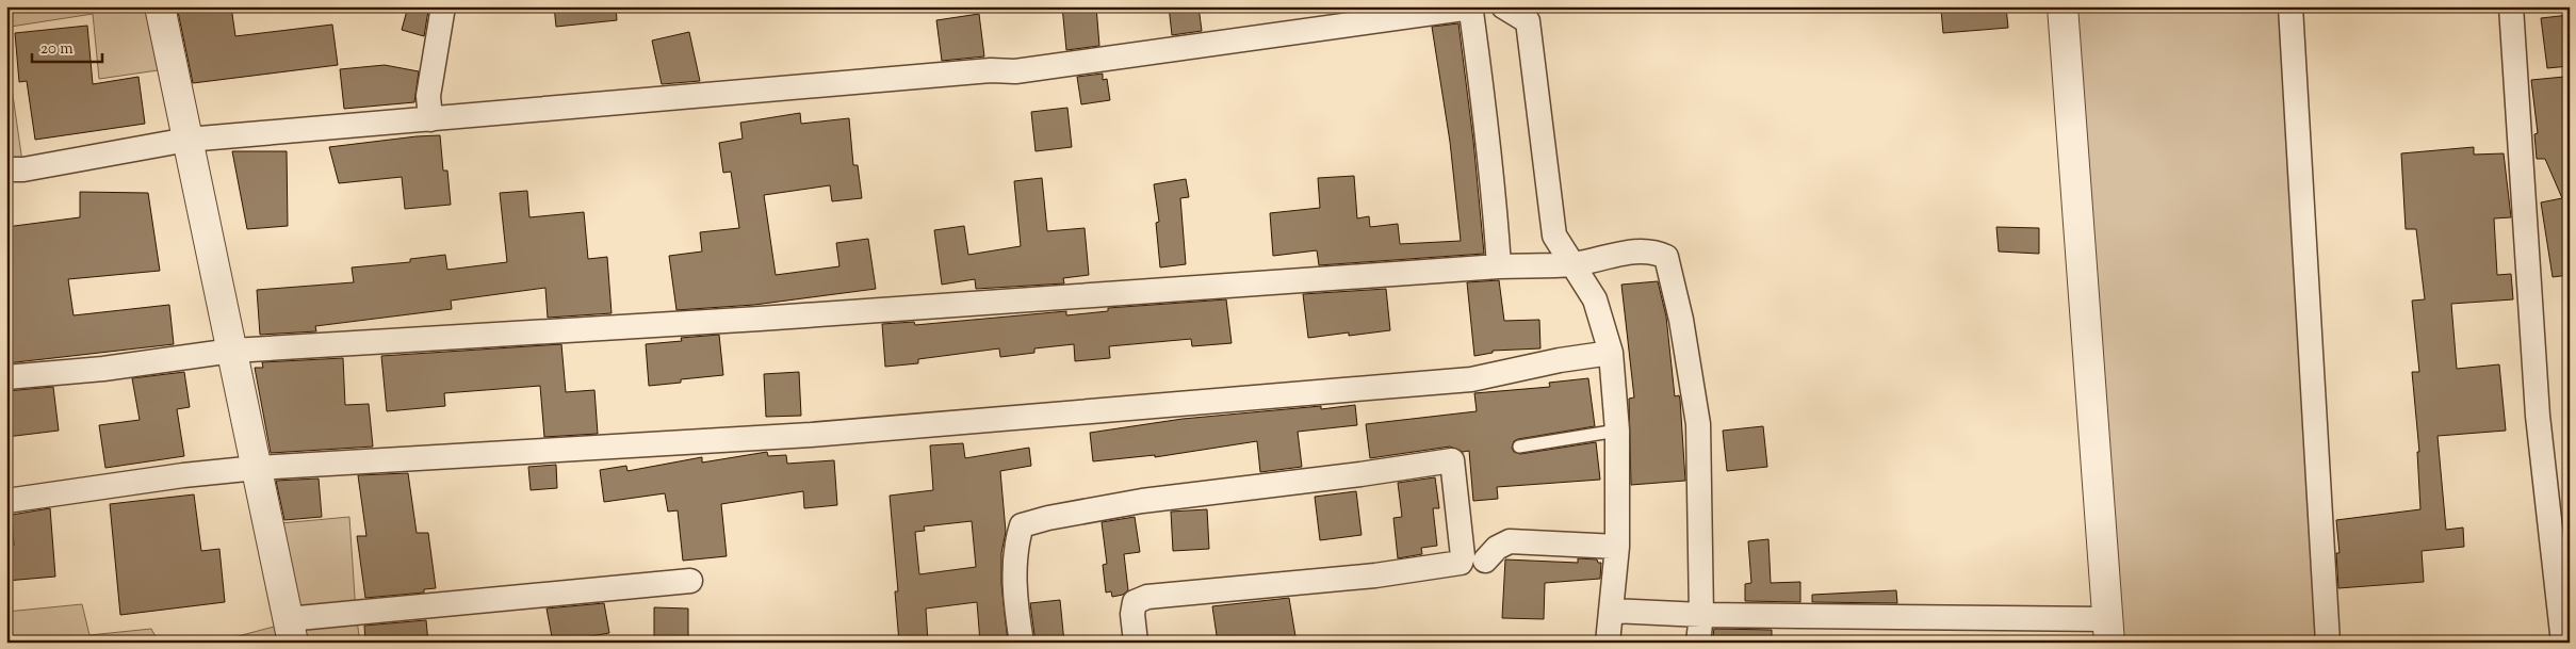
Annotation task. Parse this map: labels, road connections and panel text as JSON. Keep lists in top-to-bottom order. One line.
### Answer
{"scale_bar":"20 m"}
